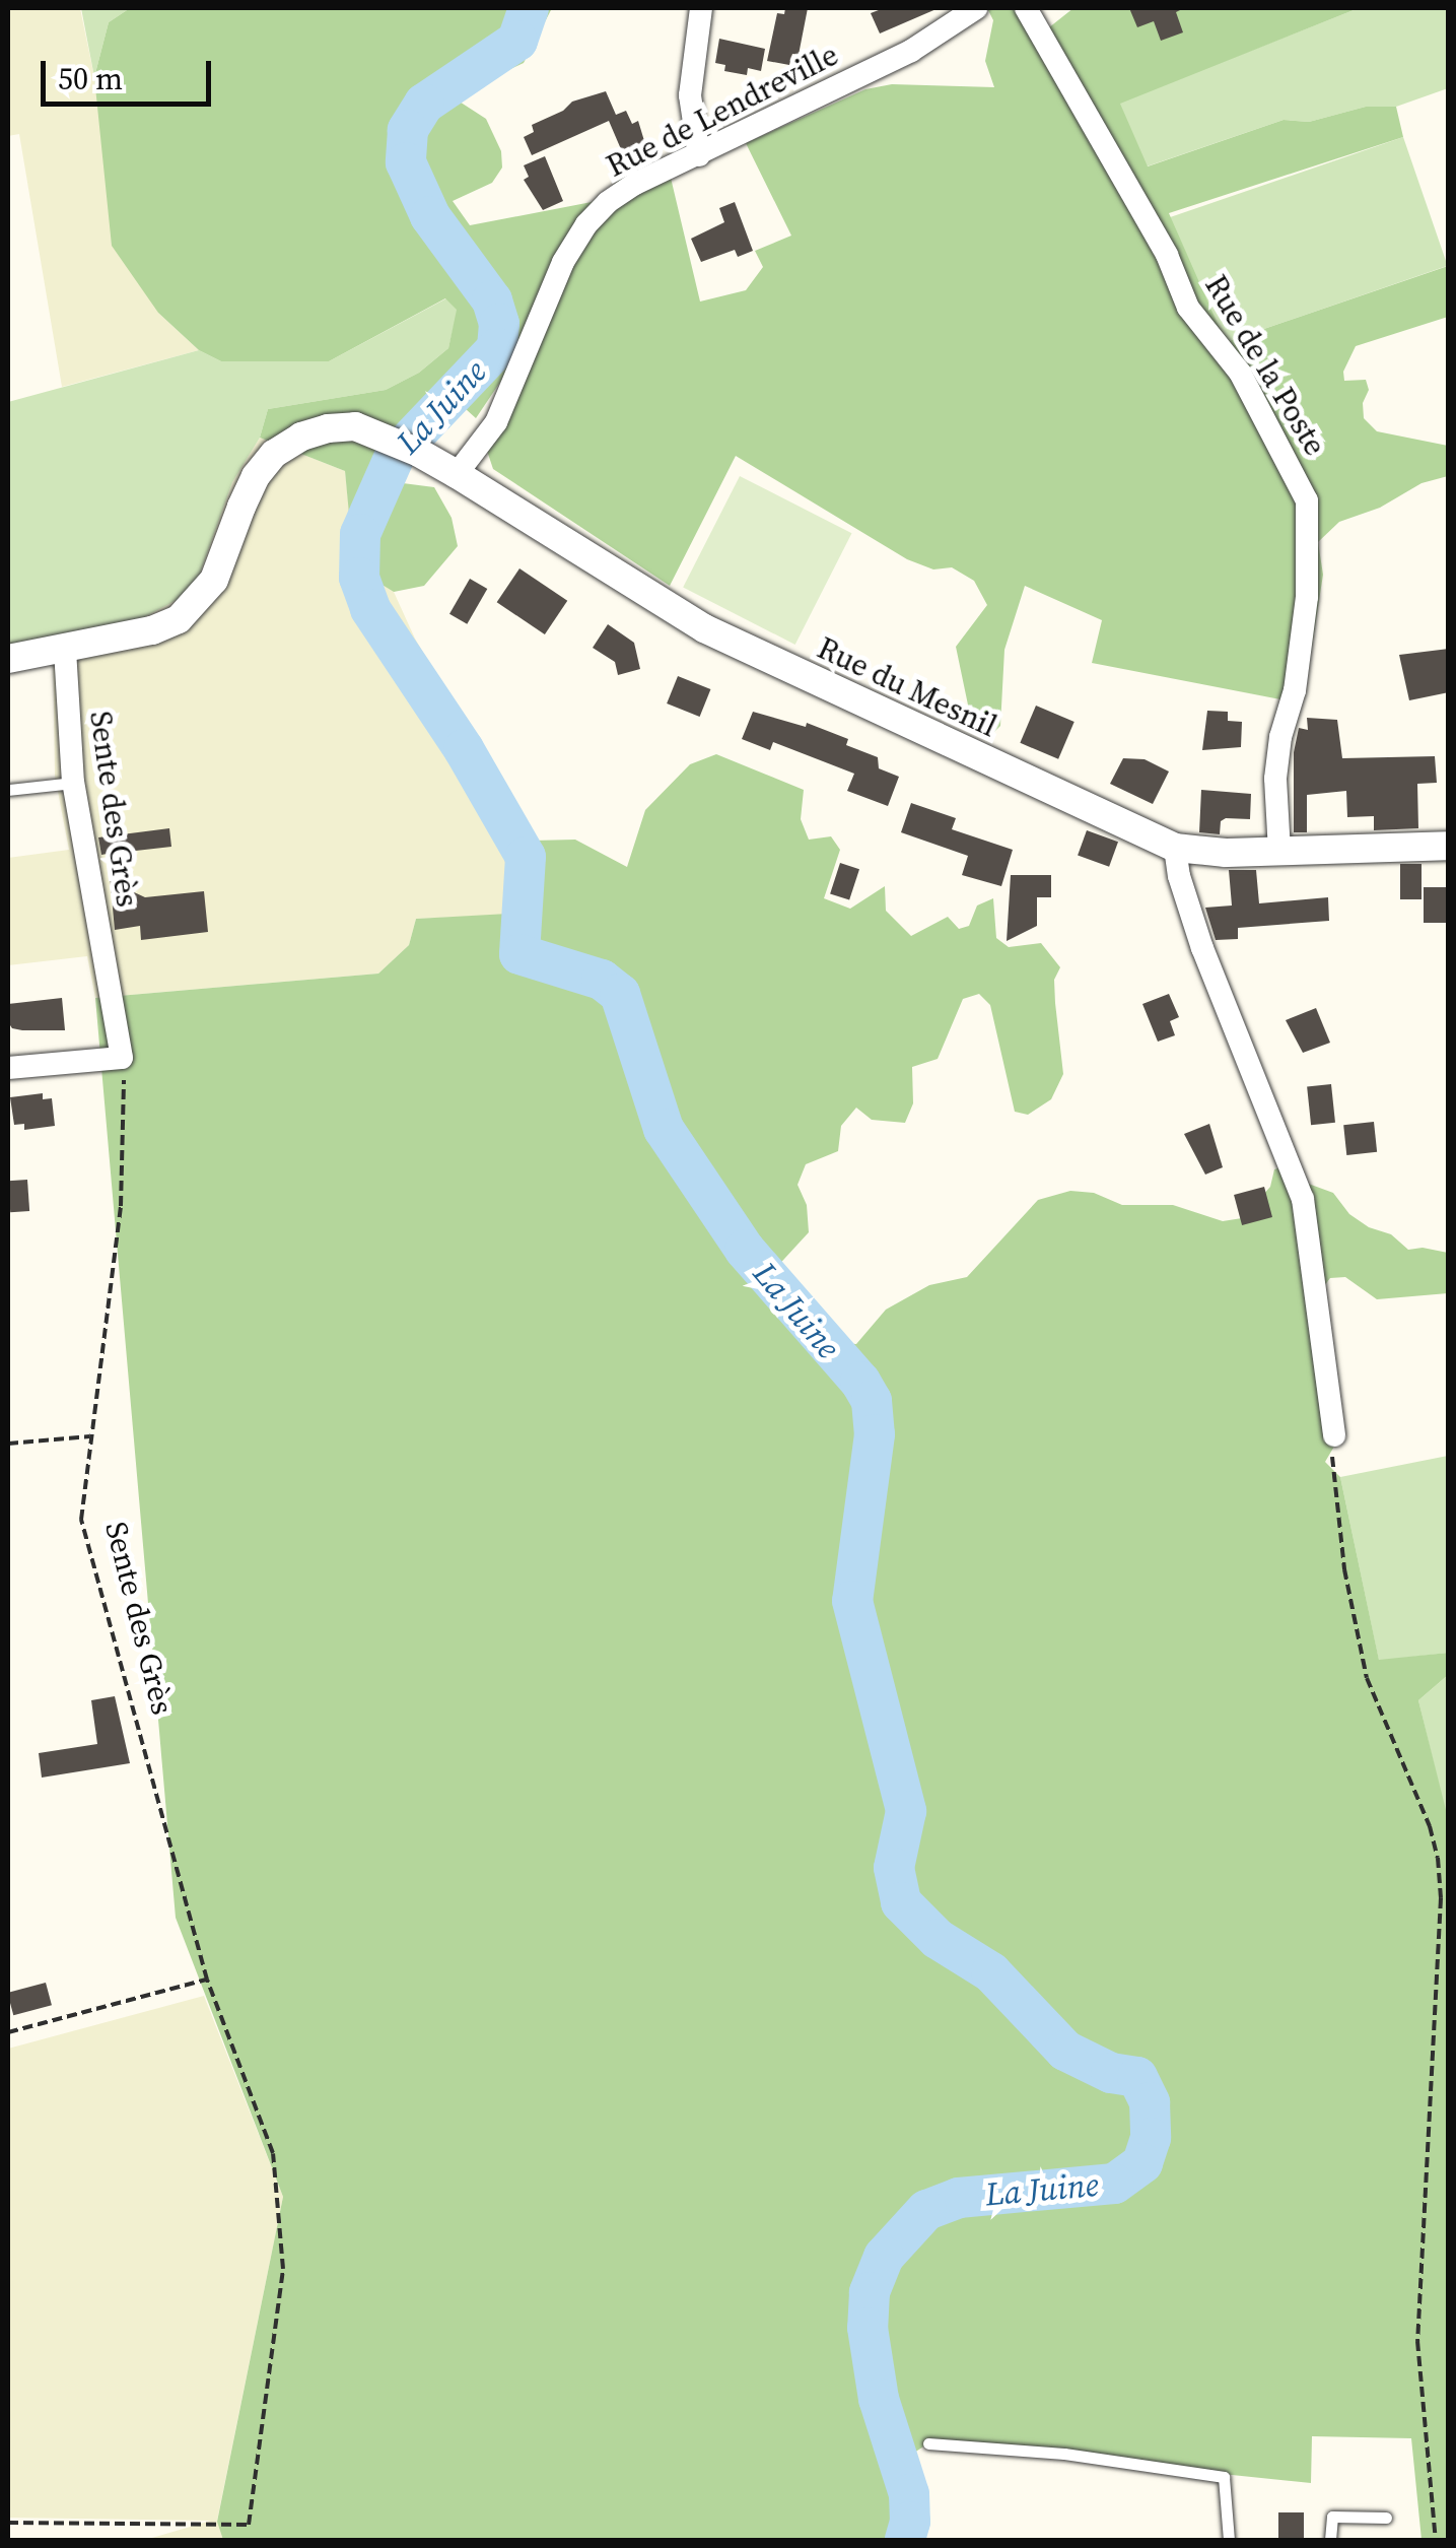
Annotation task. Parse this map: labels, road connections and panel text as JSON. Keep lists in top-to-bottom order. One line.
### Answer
{"streets":{"street":["Rue de Lendreville","Rue de la Poste","Rue du Mesnil","Sente des Grès"]},"crossings":[["Rue de Lendreville","Rue du Mesnil"],["Rue de la Poste","Rue du Mesnil"],["Rue du Mesnil","Sente des Grès"]],"water":["La Juine"],"scale_bar":"50 m"}
